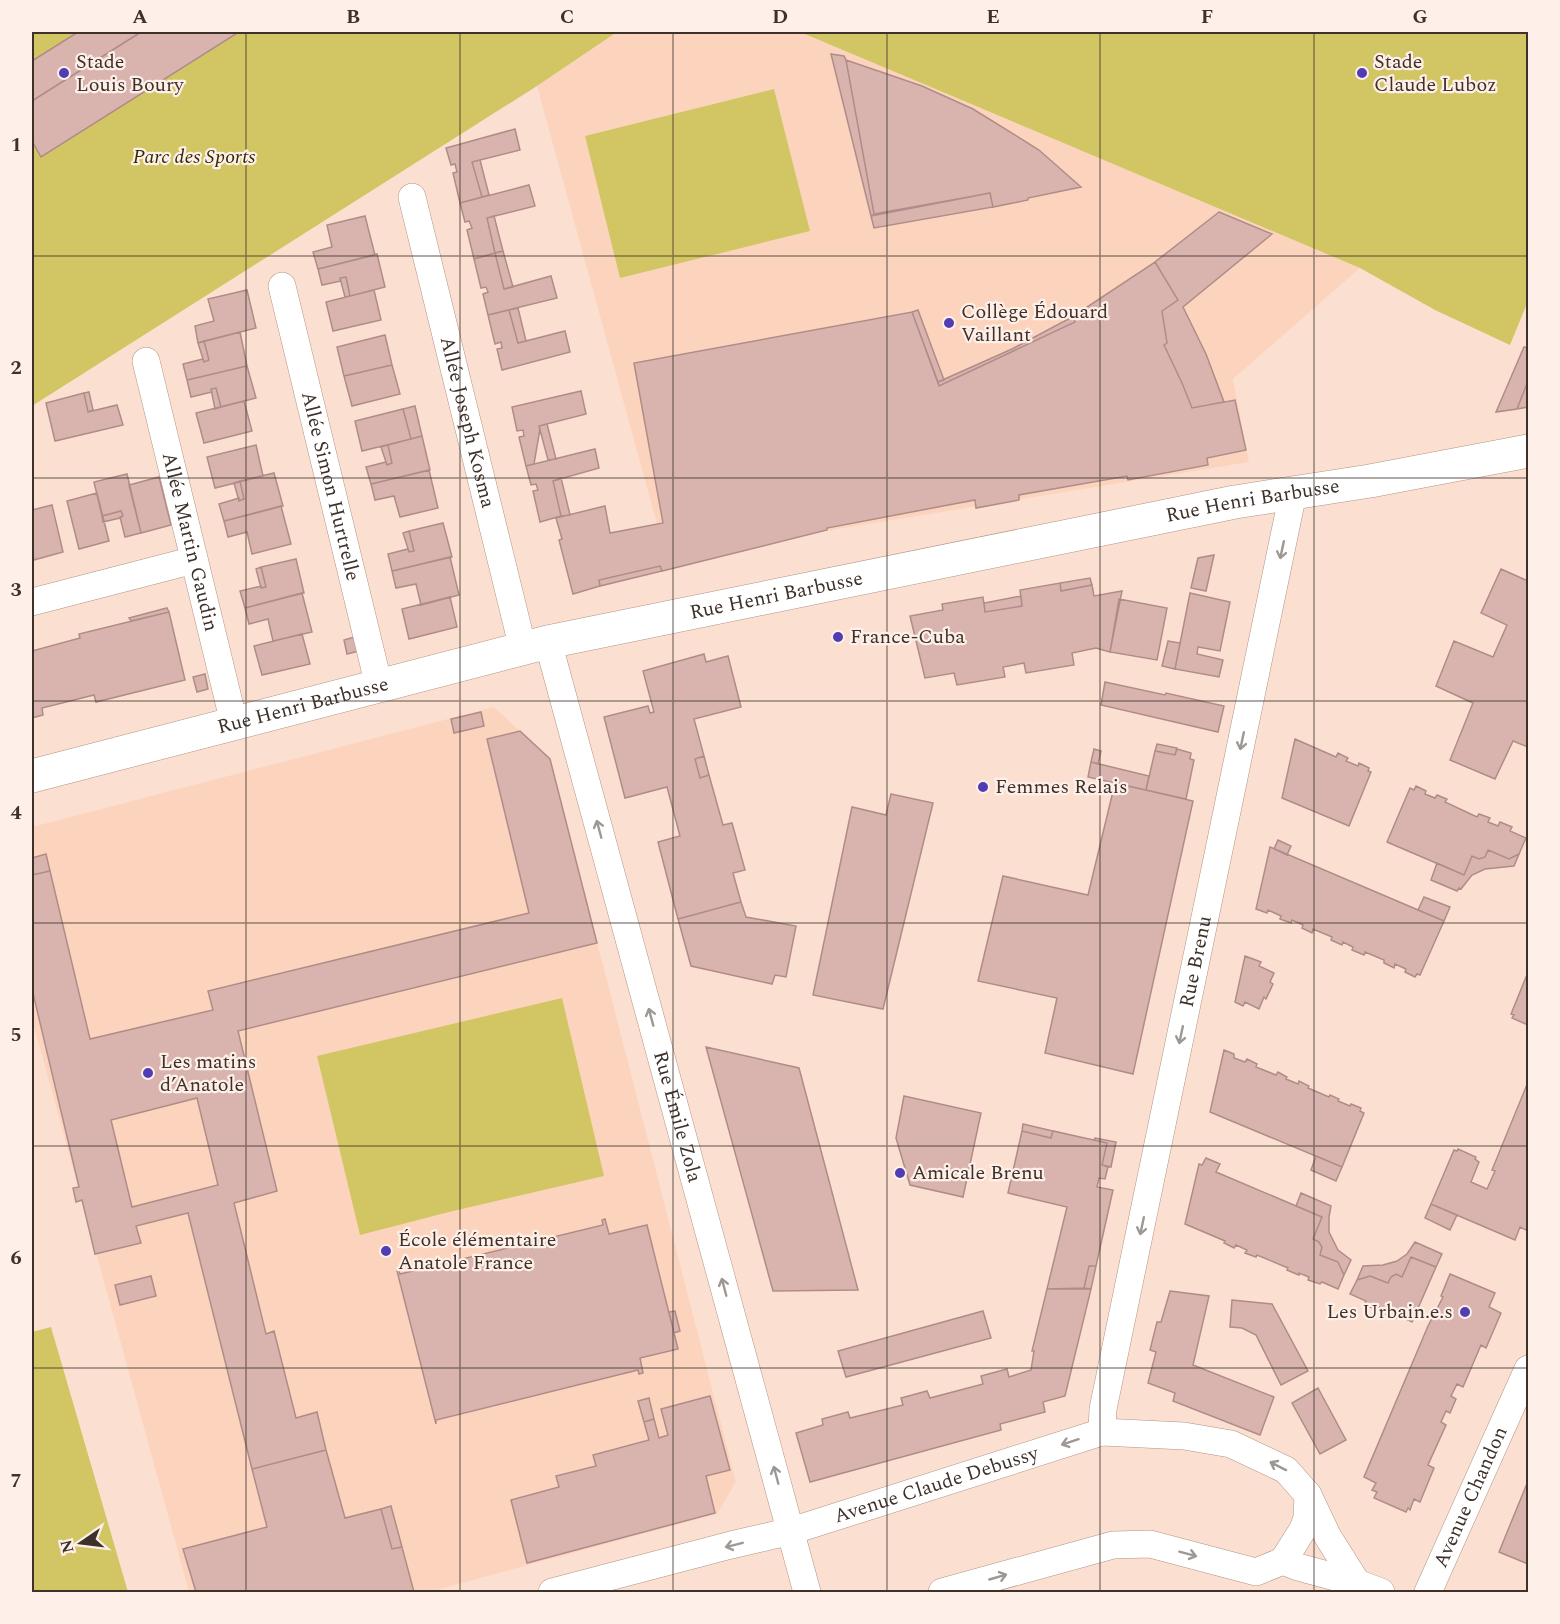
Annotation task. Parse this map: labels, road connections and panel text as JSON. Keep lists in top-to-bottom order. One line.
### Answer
{"streets":{"street":["Allée Joseph Kosma","Allée Simon Hurtrelle","Rue Henri Barbusse","Allée Martin Gaudin","Rue Brenu","Rue Émile Zola","Avenue Claude Debussy","Avenue Chandon"]},"crossings":[["Allée Joseph Kosma","Rue Henri Barbusse"],["Allée Joseph Kosma","Rue Émile Zola"],["Allée Simon Hurtrelle","Rue Henri Barbusse"],["Rue Henri Barbusse","Allée Martin Gaudin"],["Rue Henri Barbusse","Rue Brenu"],["Rue Henri Barbusse","Rue Émile Zola"],["Rue Brenu","Avenue Claude Debussy"],["Rue Émile Zola","Avenue Claude Debussy"]],"one_way":["Rue Brenu","Rue Émile Zola"],"parks":["Parc des Sports"],"places":["Stade Louis Boury","Stade Claude Luboz","Collège Édouard Vaillant","France-Cuba","Femmes Relais","Les matins d’Anatole","Amicale Brenu","École élémentaire Anatole France","Les Urbain.e.s"],"north":"left","grid":{"columns":["A","B","C","D","E","F","G"],"rows":["1","2","3","4","5","6","7"]}}
